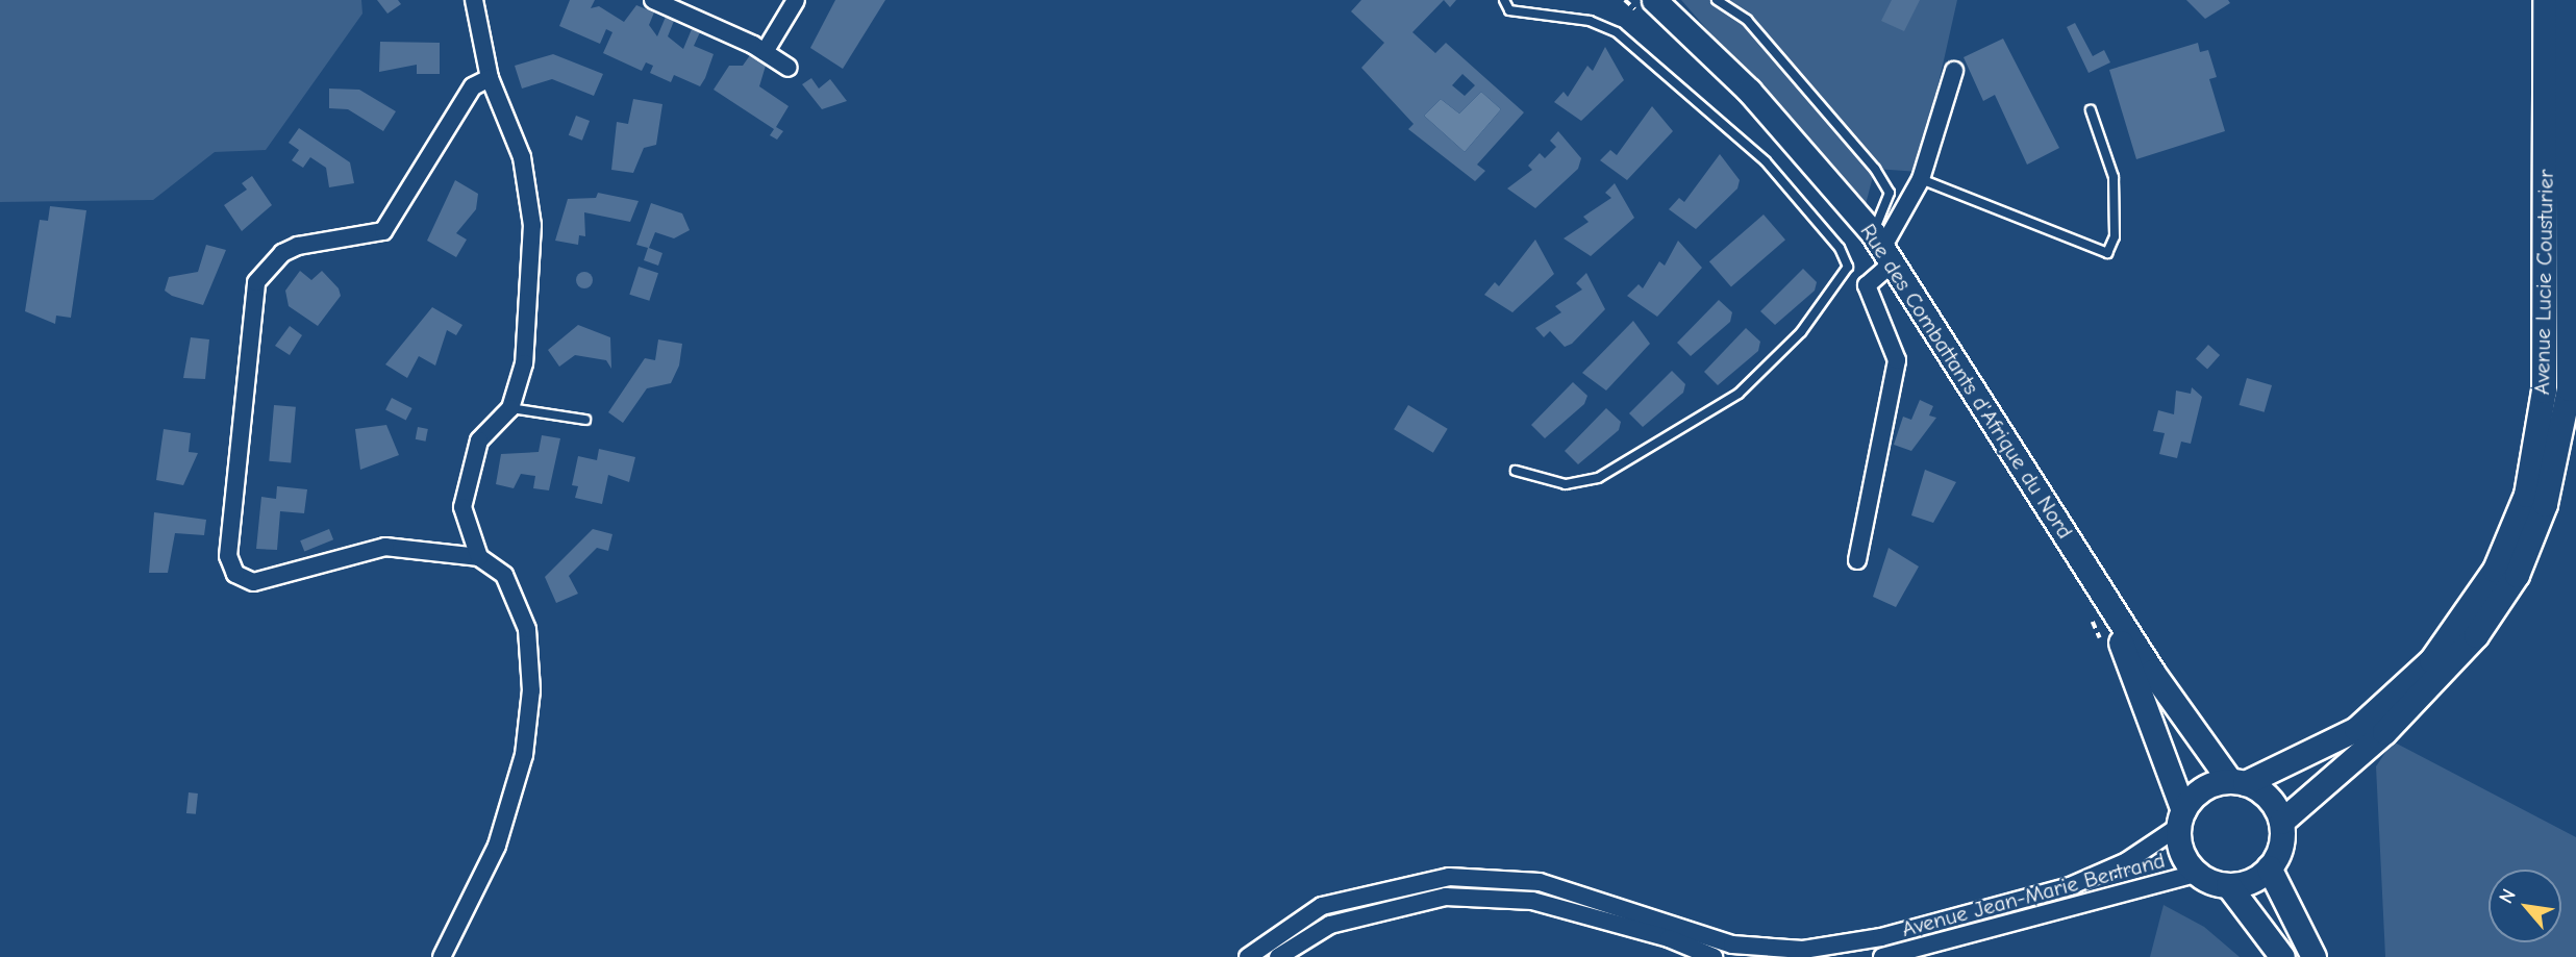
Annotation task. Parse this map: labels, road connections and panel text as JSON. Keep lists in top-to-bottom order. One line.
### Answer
{"streets":{"main road":["Avenue Lucie Cousturier","Rue des Combattants d'Afrique du Nord"],"street":["Avenue Jean-Marie Bertrand"]},"crossings":[["Avenue Lucie Cousturier","Rue des Combattants d'Afrique du Nord"],["Avenue Lucie Cousturier","Avenue Jean-Marie Bertrand"],["Rue des Combattants d'Afrique du Nord","Avenue Jean-Marie Bertrand"]],"north":"top left"}
